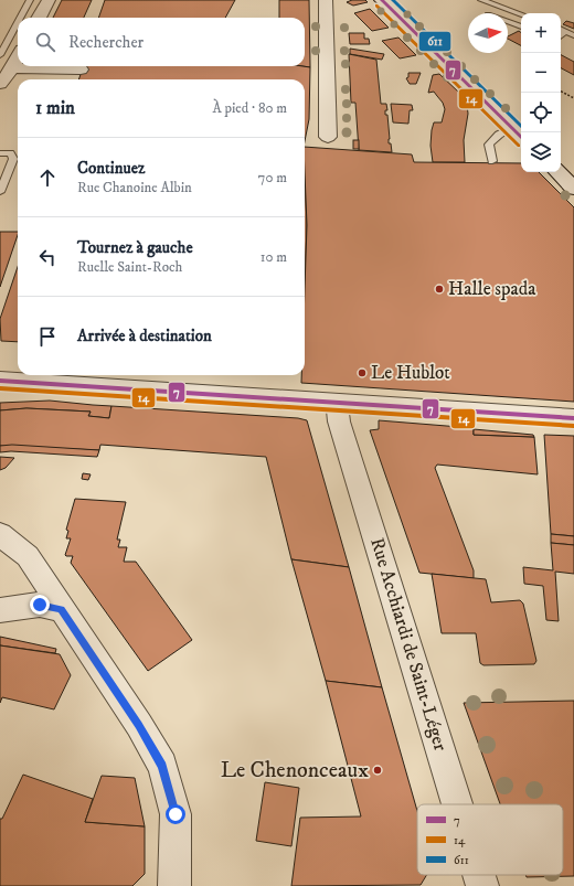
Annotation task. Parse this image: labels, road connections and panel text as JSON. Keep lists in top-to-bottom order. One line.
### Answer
{"streets":{"street":["Rue Acchiardi de Saint-Léger"]},"places":["Halle spada","Le Hublot","Le Chenonceaux"],"lines":["transit line 7","transit line 611","transit line 14"],"legend":["7","14","611"],"north":"right","page":{"map_buttons":["+","−"],"search":"Rechercher","heading":["1 min","À pied · 80 m"],"list":[["Continuez","Rue Chanoine Albin","70 m"],["Tournez à gauche","Ruelle Saint-Roch","10 m"],"Arrivée à destination"]}}
